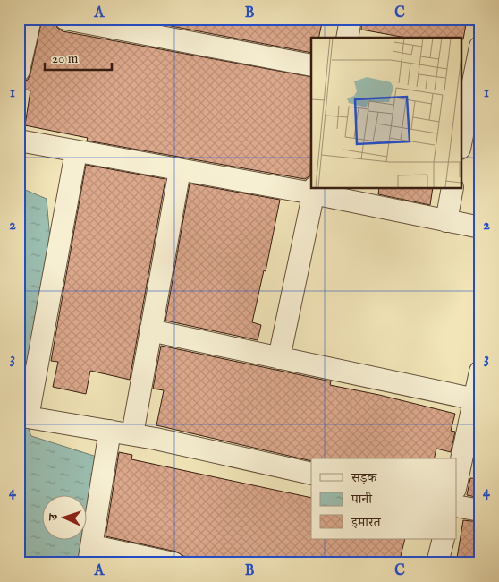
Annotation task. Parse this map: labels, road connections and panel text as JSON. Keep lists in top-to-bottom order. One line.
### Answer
{"legend":["सड़क","पानी","इमारत"],"scale_bar":"20 m","north":"left","grid":{"columns":["A","B","C"],"rows":["1","2","3","4"]}}
